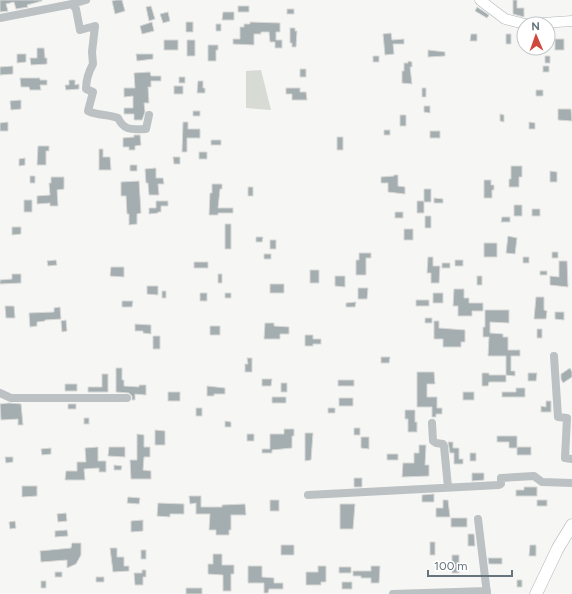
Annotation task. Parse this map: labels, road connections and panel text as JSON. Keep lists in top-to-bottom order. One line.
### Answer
{"scale_bar":"100 m","north":"top"}
